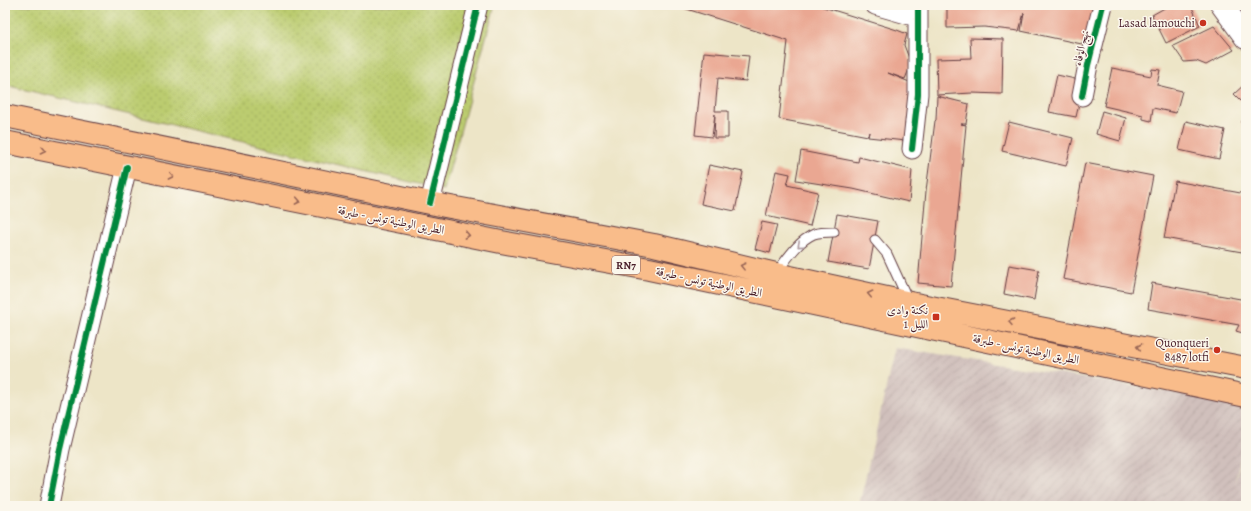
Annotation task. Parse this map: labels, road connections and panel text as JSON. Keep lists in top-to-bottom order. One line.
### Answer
{"streets":{"main road":["الطريق الوطنية تونس - طبرقة","RN7"],"street":["نهج الوفاء"]},"places":{"other":["Lasad lamouchi","Quonqueri 8487 lotfi"],"transit":["نكنة وادى الليل 1"]}}
